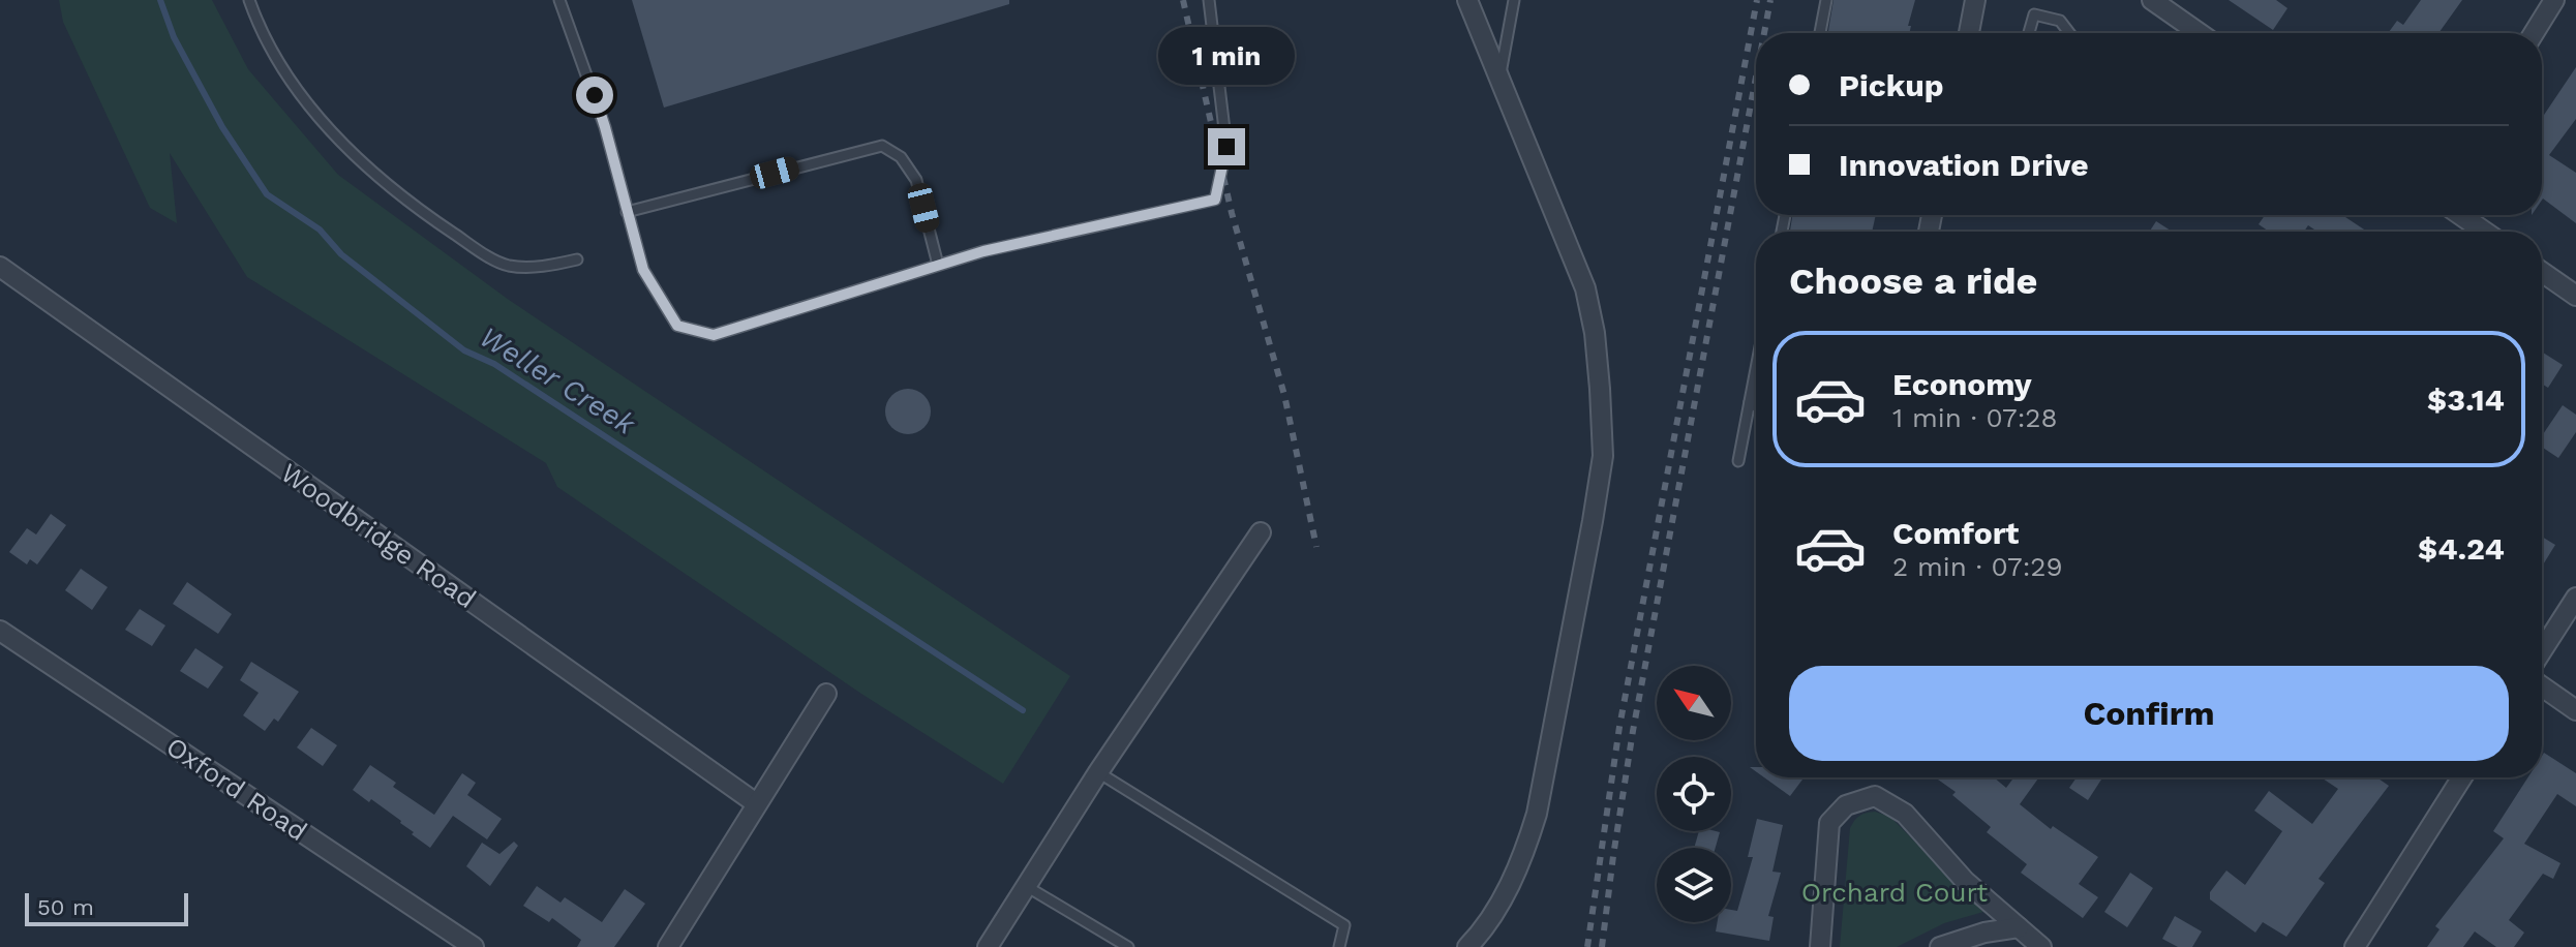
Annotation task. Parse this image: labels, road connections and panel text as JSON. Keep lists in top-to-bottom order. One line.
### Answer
{"streets":{"street":["Woodbridge Road","Oxford Road"]},"water":["Weller Creek"],"parks":["Orchard Court"],"scale_bar":"50 m","north":"top left","page":{"bubble":"1 min","banner":["Pickup","Innovation Drive"],"heading":"Choose a ride","list":[{"name":"Economy","note":"1 min · 07:28","value":"$3.14"},{"name":"Comfort","note":"2 min · 07:29","value":"$4.24"}],"buttons":"Confirm","scale":"50 m"}}
